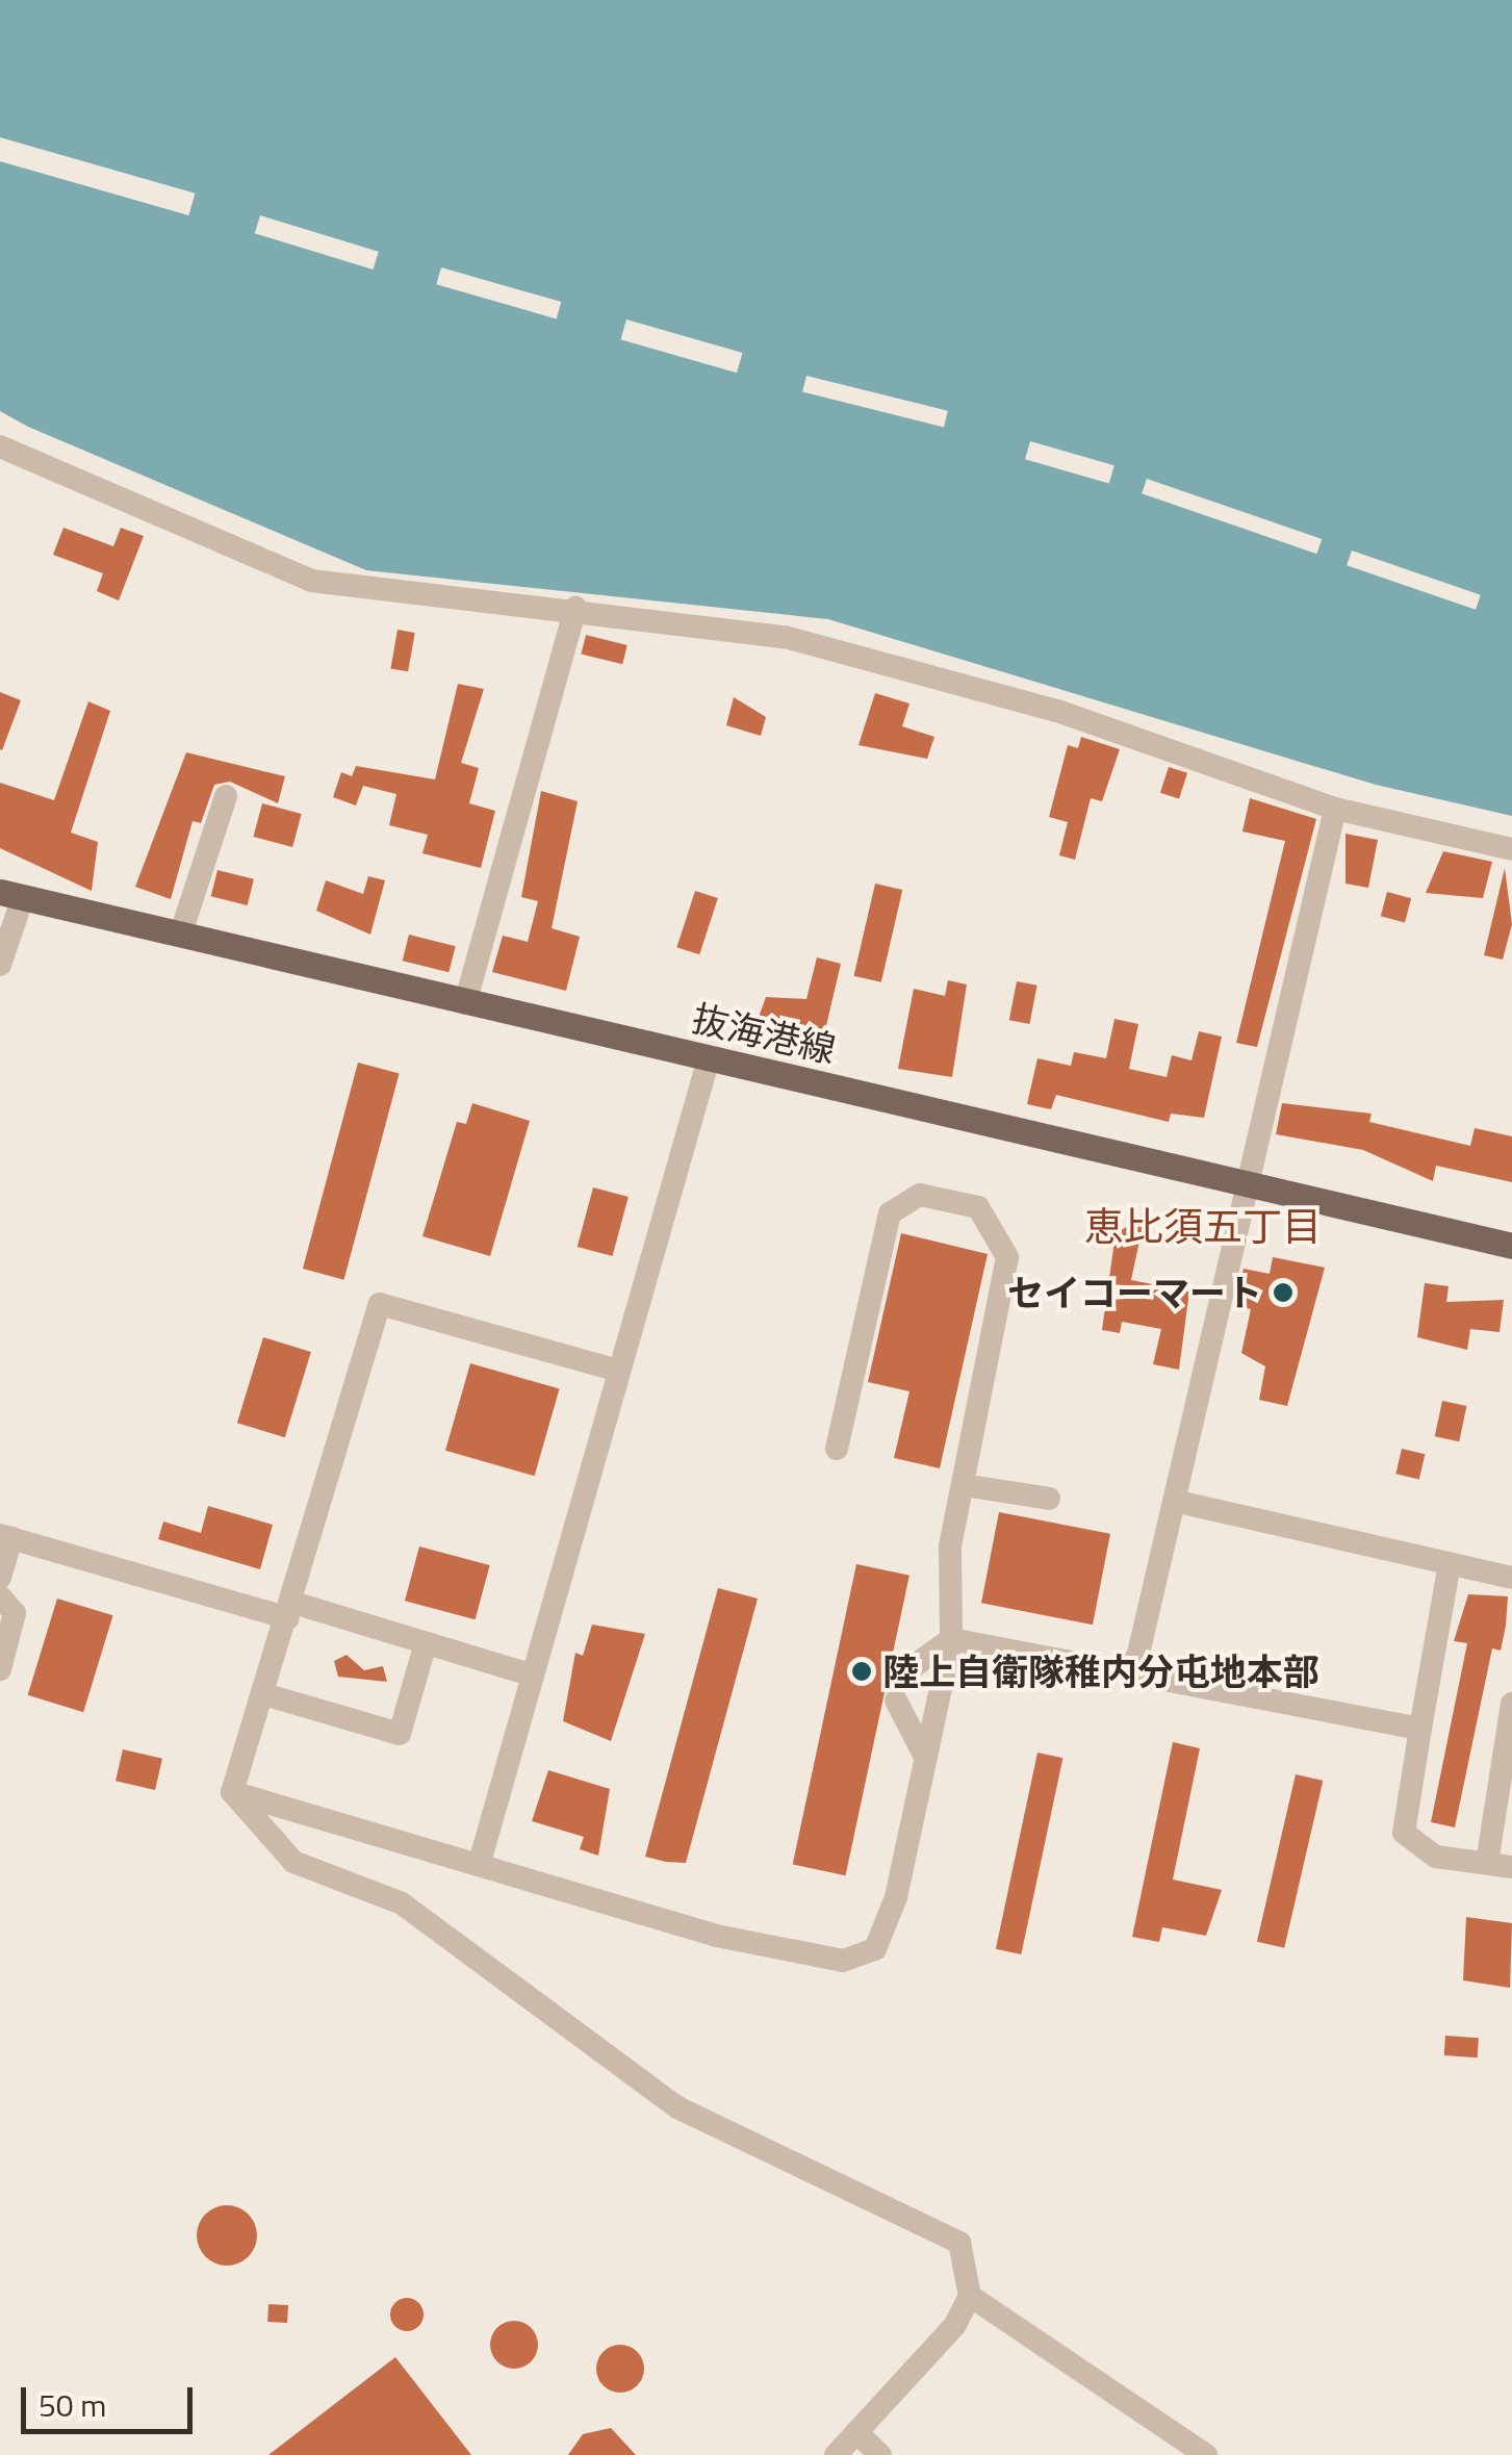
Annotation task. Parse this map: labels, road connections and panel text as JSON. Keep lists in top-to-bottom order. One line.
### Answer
{"streets":{"main road":["抜海港線"]},"districts":["恵比須五丁目"],"places":["セイコーマート","陸上自衛隊稚内分屯地本部"],"scale_bar":"50 m"}
